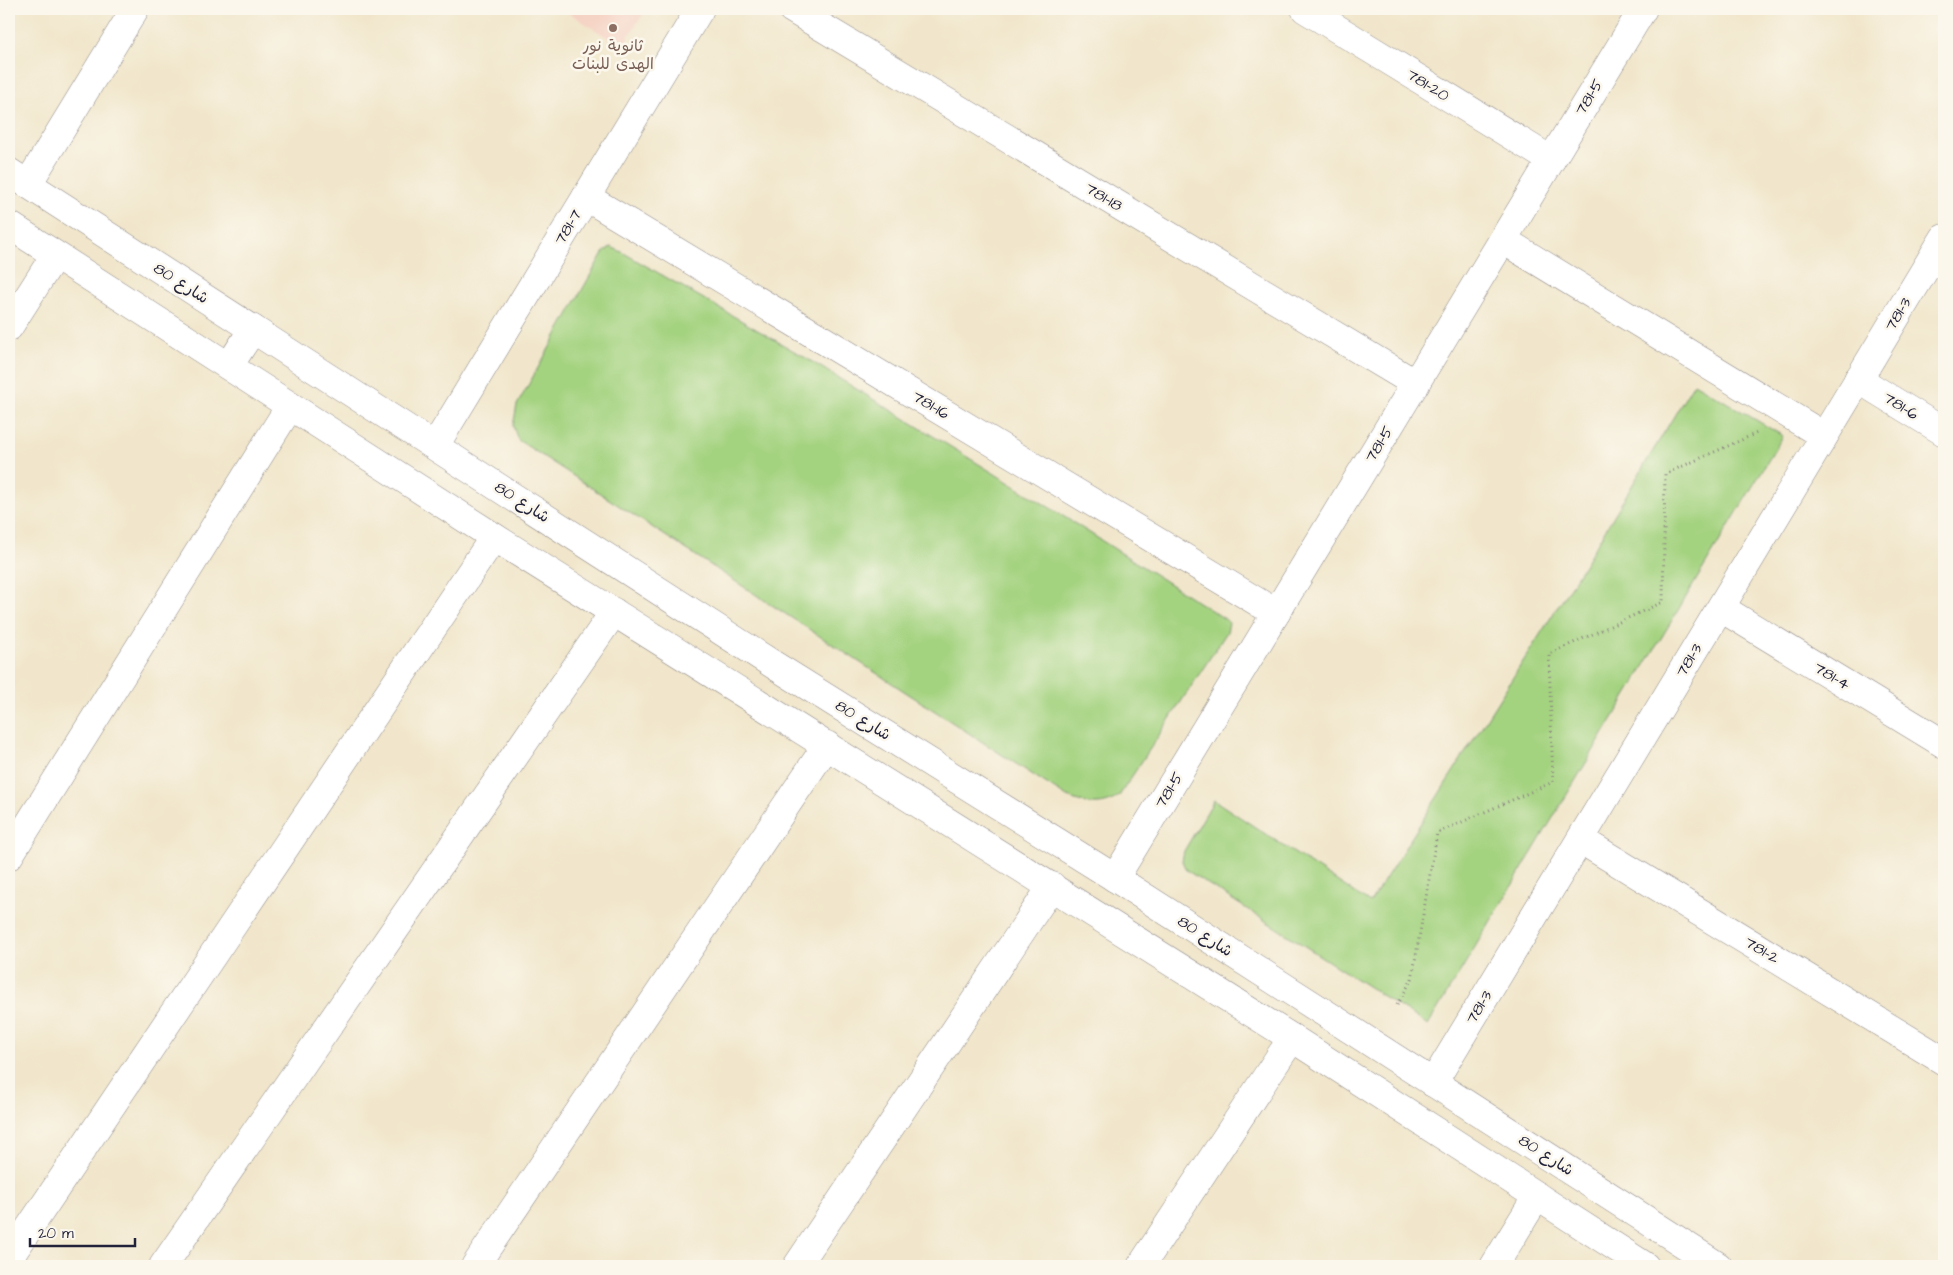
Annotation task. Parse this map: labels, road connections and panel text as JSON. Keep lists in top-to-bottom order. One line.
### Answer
{"streets":{"street":["781-20","781-5","781-18","781-7","شارع 80","781-3","781-16","781-6","781-4","781-2"]},"crossings":[["781-20","781-5"],["781-5","781-18"],["781-5","شارع 80"],["781-5","781-16"],["781-7","شارع 80"],["781-7","781-16"],["شارع 80","781-3"],["781-3","781-6"],["781-3","781-4"],["781-3","781-2"]],"places":["ثانوية نور الهدى للبنات"],"scale_bar":"20 m"}
